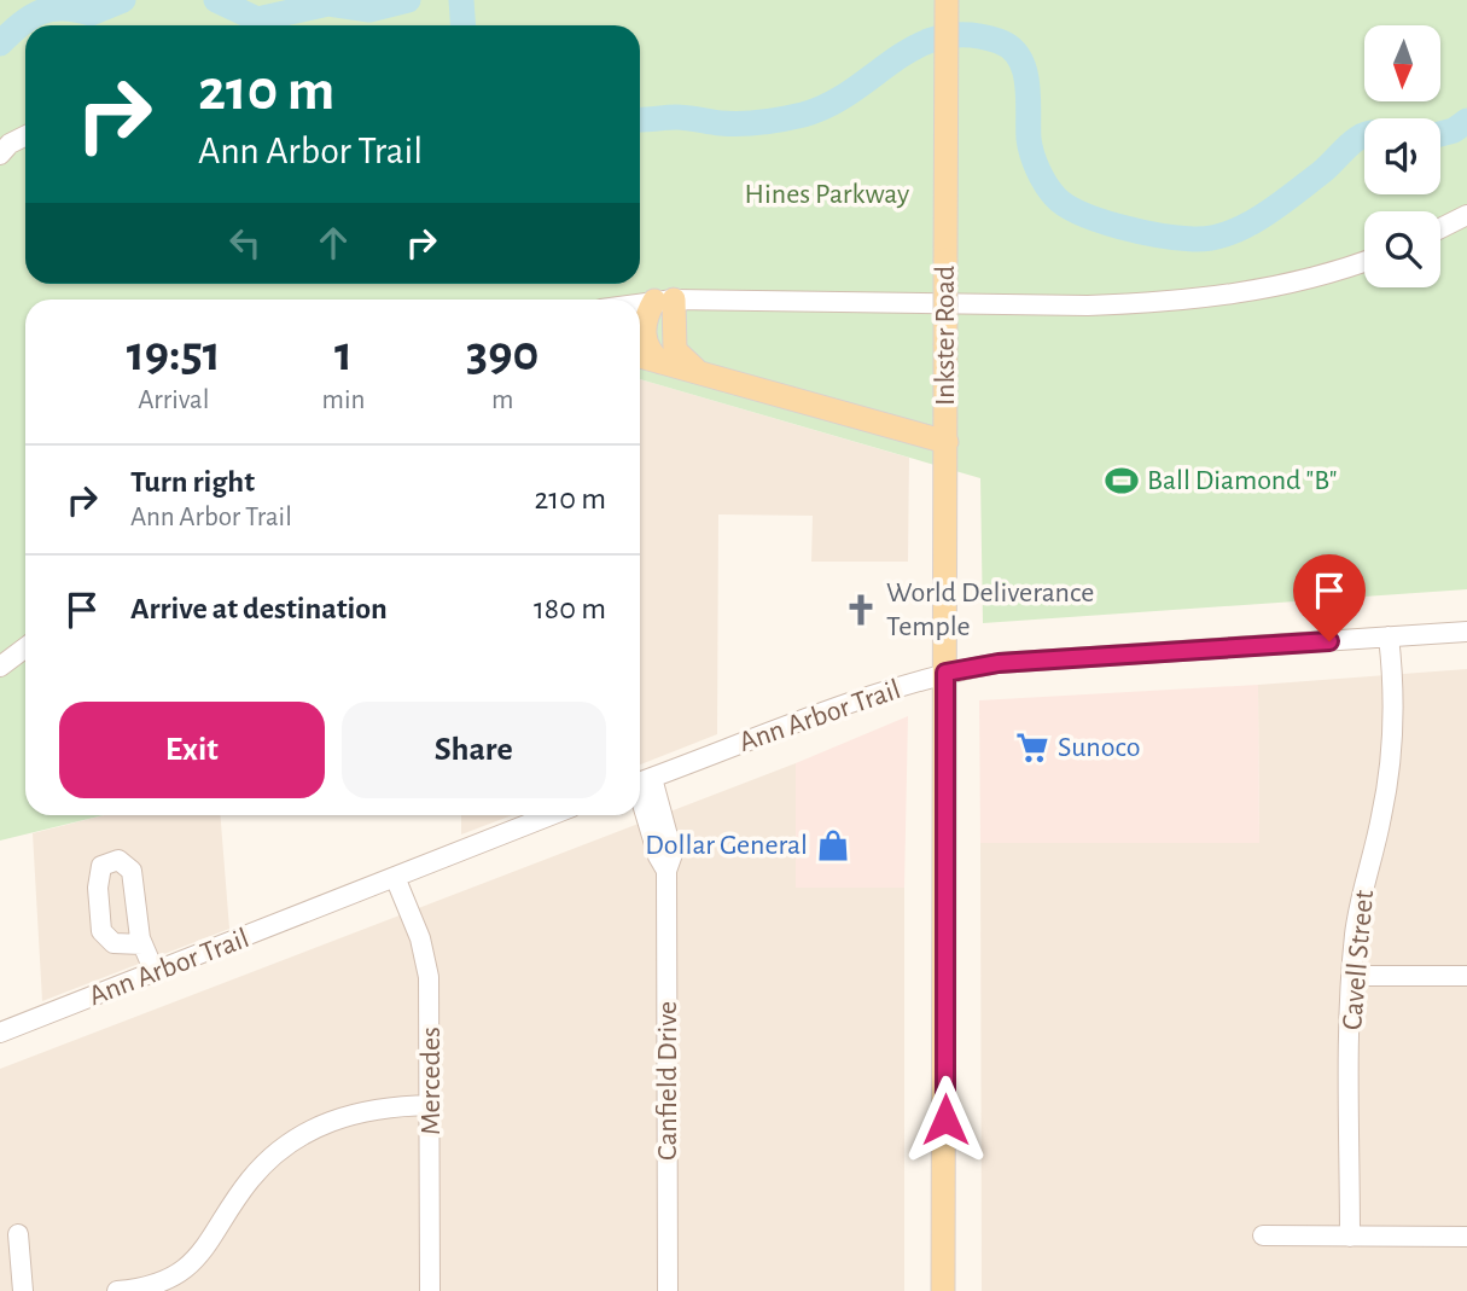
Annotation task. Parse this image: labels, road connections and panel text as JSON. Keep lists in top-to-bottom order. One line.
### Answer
{"streets":{"main road":["Inkster Road"],"street":["Ann Arbor Trail","Cavell Street","Mercedes","Canfield Drive"]},"crossings":[["Inkster Road","Ann Arbor Trail"],["Ann Arbor Trail","Cavell Street"],["Ann Arbor Trail","Mercedes"],["Ann Arbor Trail","Canfield Drive"]],"parks":["Hines Parkway"],"places":{"sports":["Ball Diamond \"B\""],"church":["World Deliverance Temple"],"supermarket":["Sunoco"],"shop":["Dollar General"]},"north":"bottom","page":{"turn":["210 m","Ann Arbor Trail"],"eta":["19:51","Arrival","1","min","390","m"],"list":[{"name":"Turn right","note":"Ann Arbor Trail","value":"210 m"},{"name":"Arrive at destination","value":"180 m"}],"buttons":["Exit","Share"]}}
